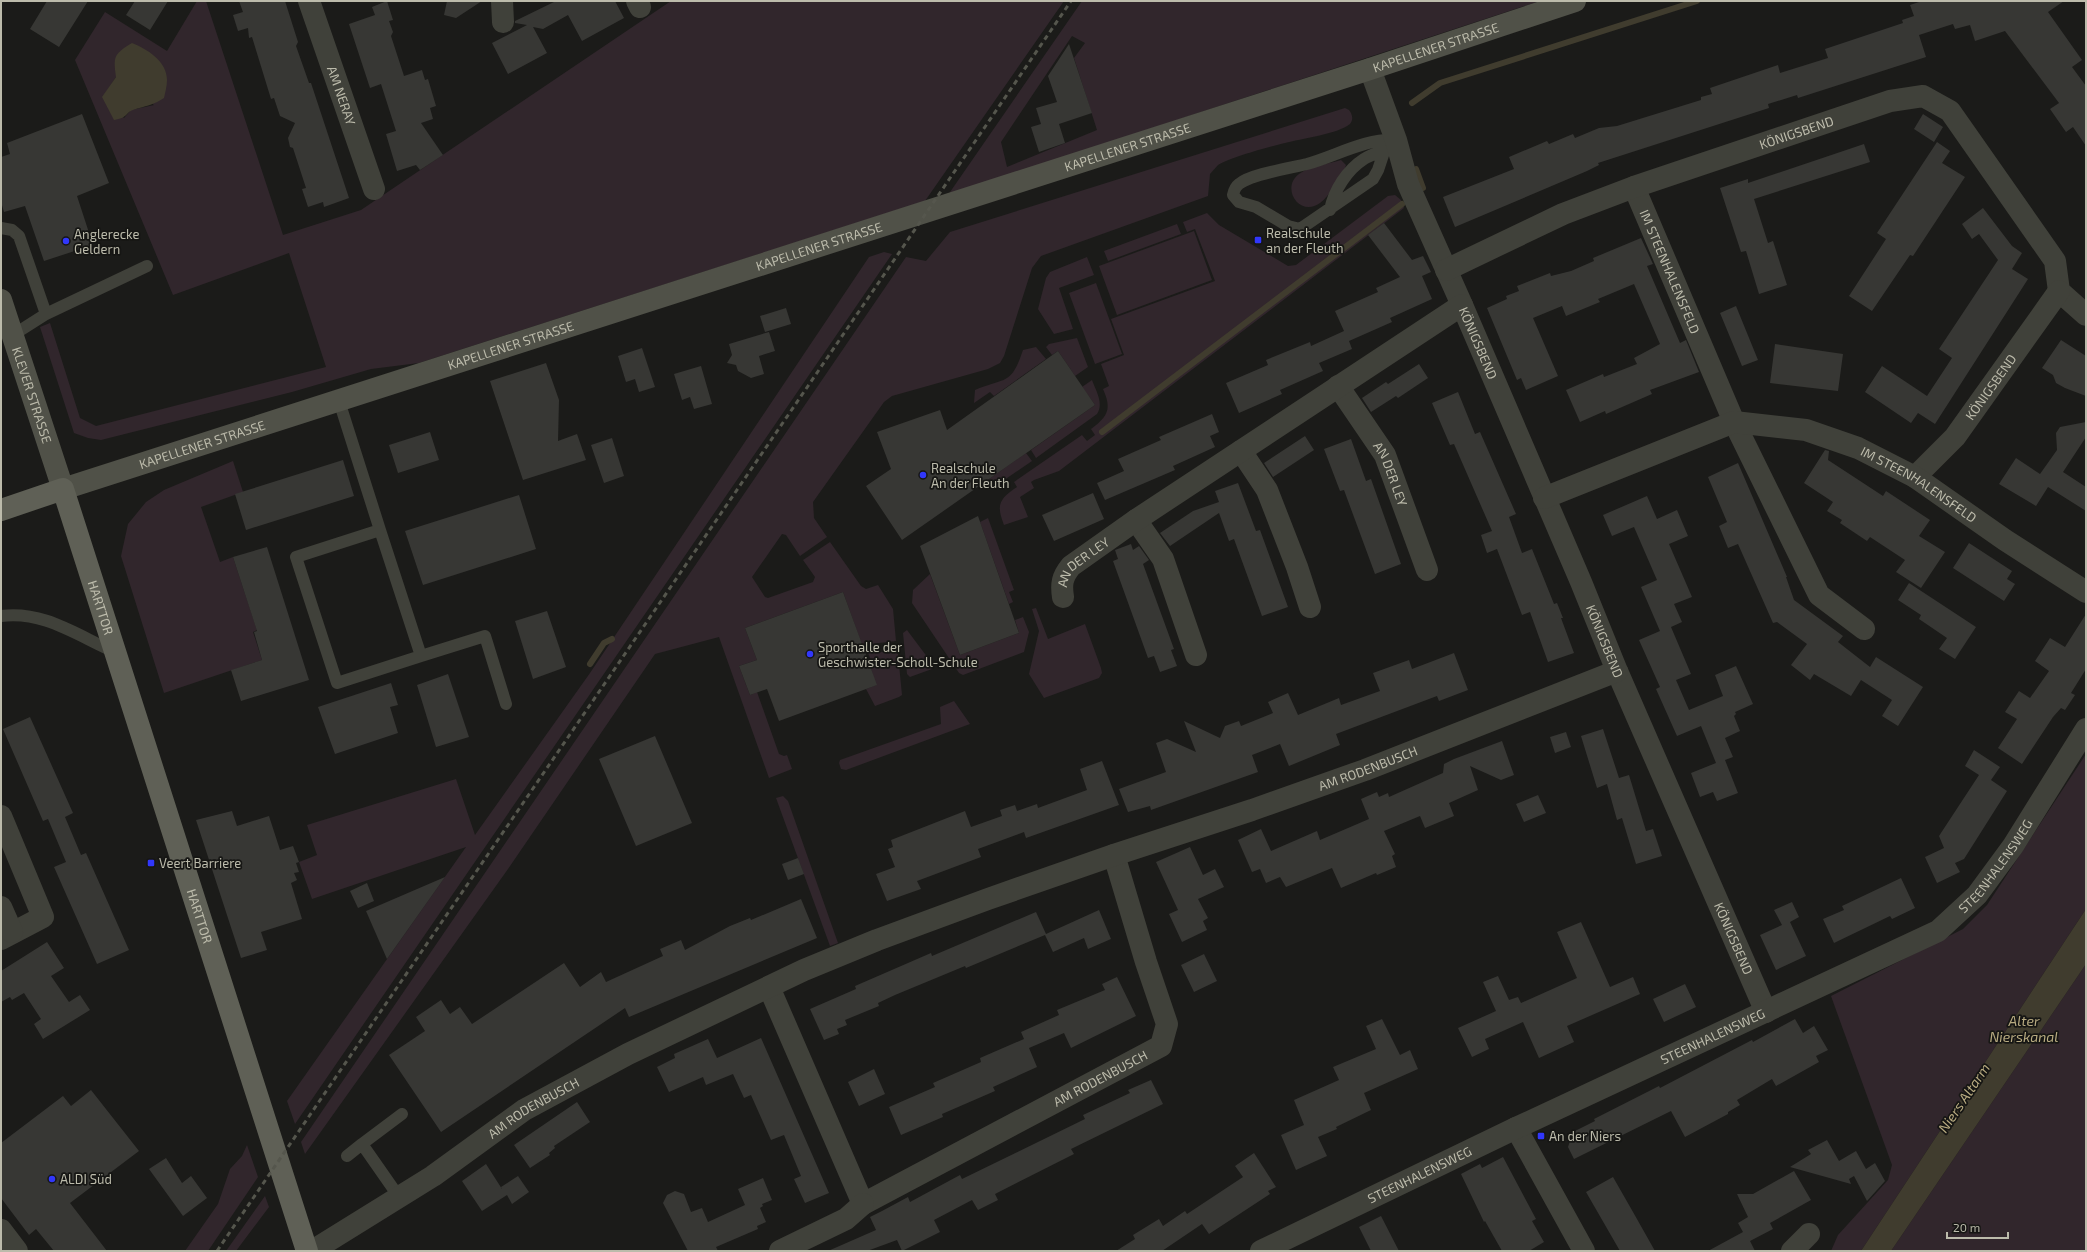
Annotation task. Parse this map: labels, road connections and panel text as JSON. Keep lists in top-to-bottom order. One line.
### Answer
{"streets":{"main road":["KAPELLENER STRASSE","KLEVER STRASSE","HARTTOR"],"street":["AM NERAY","KÖNIGSBEND","IM STEENHALENSFELD","AN DER LEY","AM RODENBUSCH","STEENHALENSWEG"]},"crossings":[["KAPELLENER STRASSE","KÖNIGSBEND"],["KAPELLENER STRASSE","KLEVER STRASSE"],["KAPELLENER STRASSE","HARTTOR"],["KÖNIGSBEND","IM STEENHALENSFELD"],["KÖNIGSBEND","AN DER LEY"],["KÖNIGSBEND","AM RODENBUSCH"],["KÖNIGSBEND","STEENHALENSWEG"],["KLEVER STRASSE","HARTTOR"]],"water":["Alter Nierskanal","Niers Altarm"],"places":{"transit":["Realschule an der Fleuth","Veert Barriere","An der Niers"],"other":["Anglerecke Geldern","Realschule An der Fleuth","Sporthalle der Geschwister-Scholl-Schule","ALDI Süd"]},"scale_bar":"20 m"}
